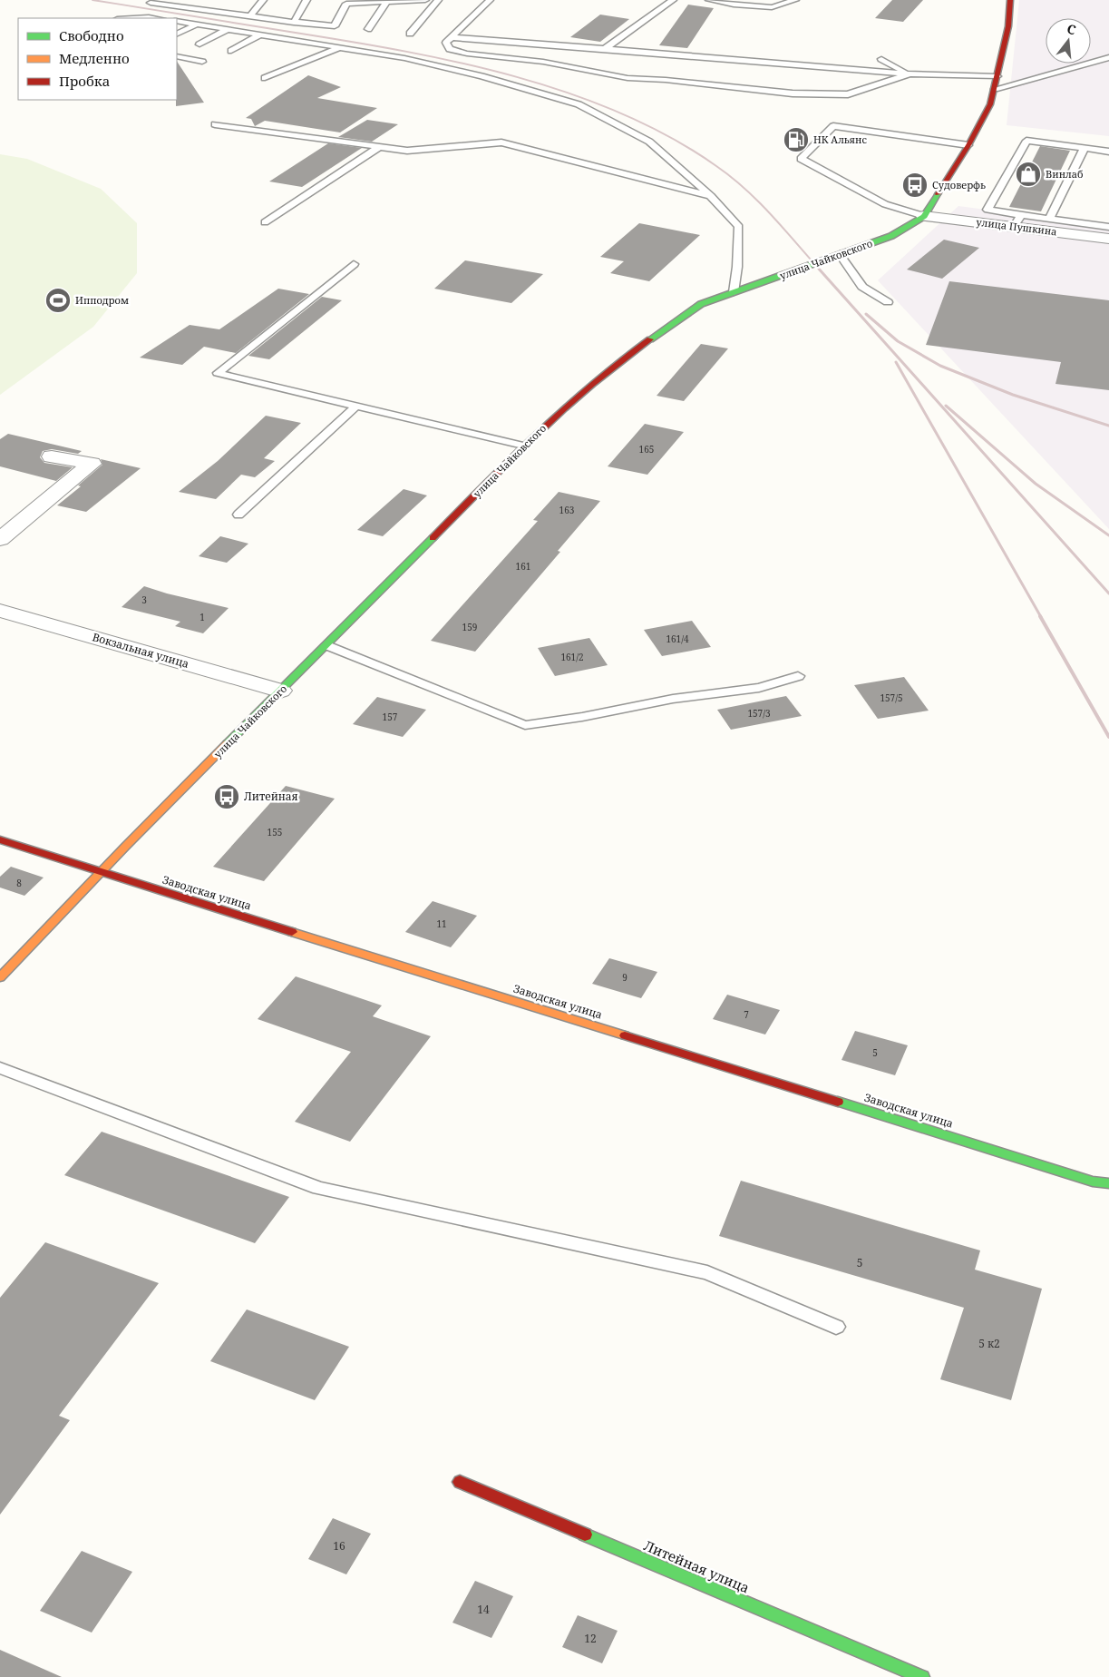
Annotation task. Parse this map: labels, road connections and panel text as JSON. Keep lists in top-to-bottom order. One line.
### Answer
{"streets":{"street":["улица Пушкина","улица Чайковского","Вокзальная улица","Заводская улица","Литейная улица"]},"crossings":[["улица Пушкина","улица Чайковского"],["улица Чайковского","Вокзальная улица"],["улица Чайковского","Заводская улица"]],"places":{"fuel station":["НК Альянс"],"shop":["Винлаб"],"bus stop":["Судоверфь","Литейная"],"sports":["Ипподром"]},"house_numbers":["165","163","161","3","1","159","161/4","161/2","157/5","157/3","157","155","8","11","9","7","5","5","5 к2","16","14","12"],"legend":["Свободно","Медленно","Пробка"],"north":"top"}
